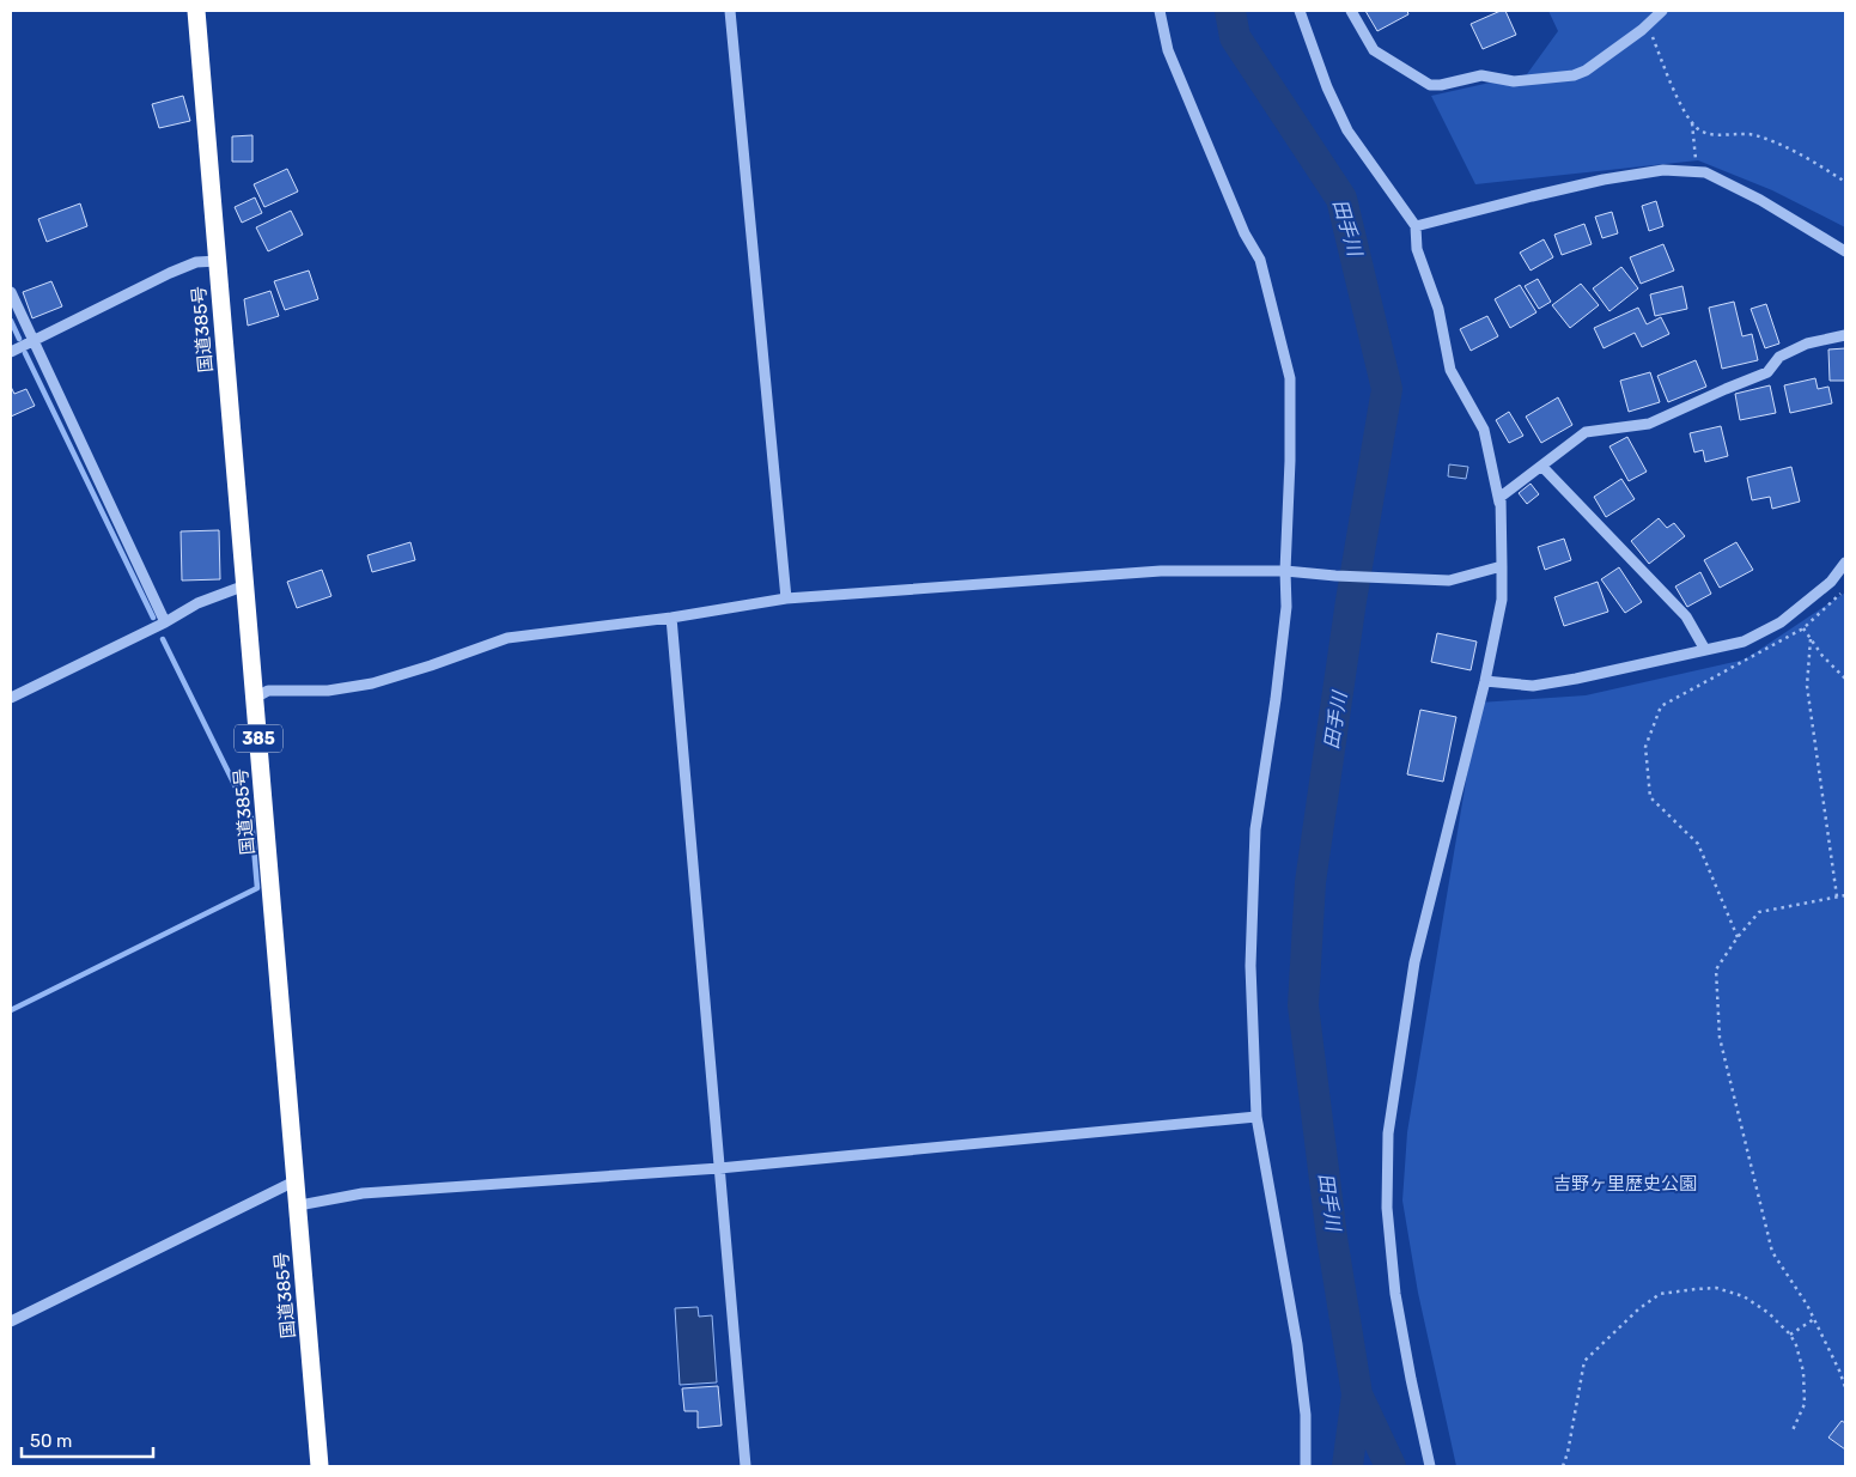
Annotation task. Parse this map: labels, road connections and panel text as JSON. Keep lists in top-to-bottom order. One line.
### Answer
{"streets":{"highway":["国道385号","385"]},"water":["田手川"],"parks":["吉野ヶ里歴史公園"],"scale_bar":"50 m"}
